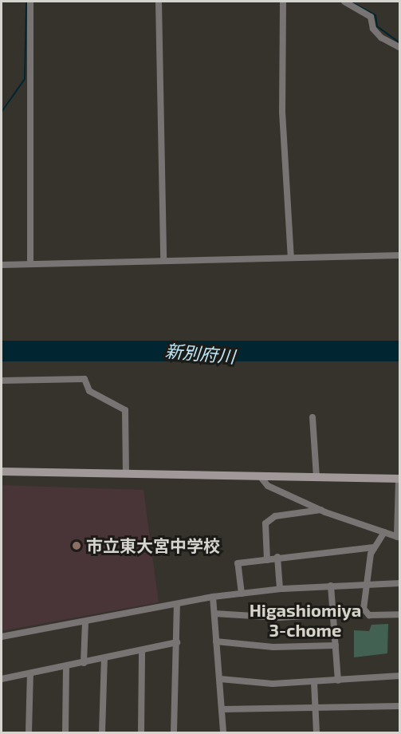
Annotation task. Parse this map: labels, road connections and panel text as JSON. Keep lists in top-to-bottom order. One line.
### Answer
{"districts":["Higashiomiya 3-chome"],"water":["新別府川"],"places":["市立東大宮中学校"]}
